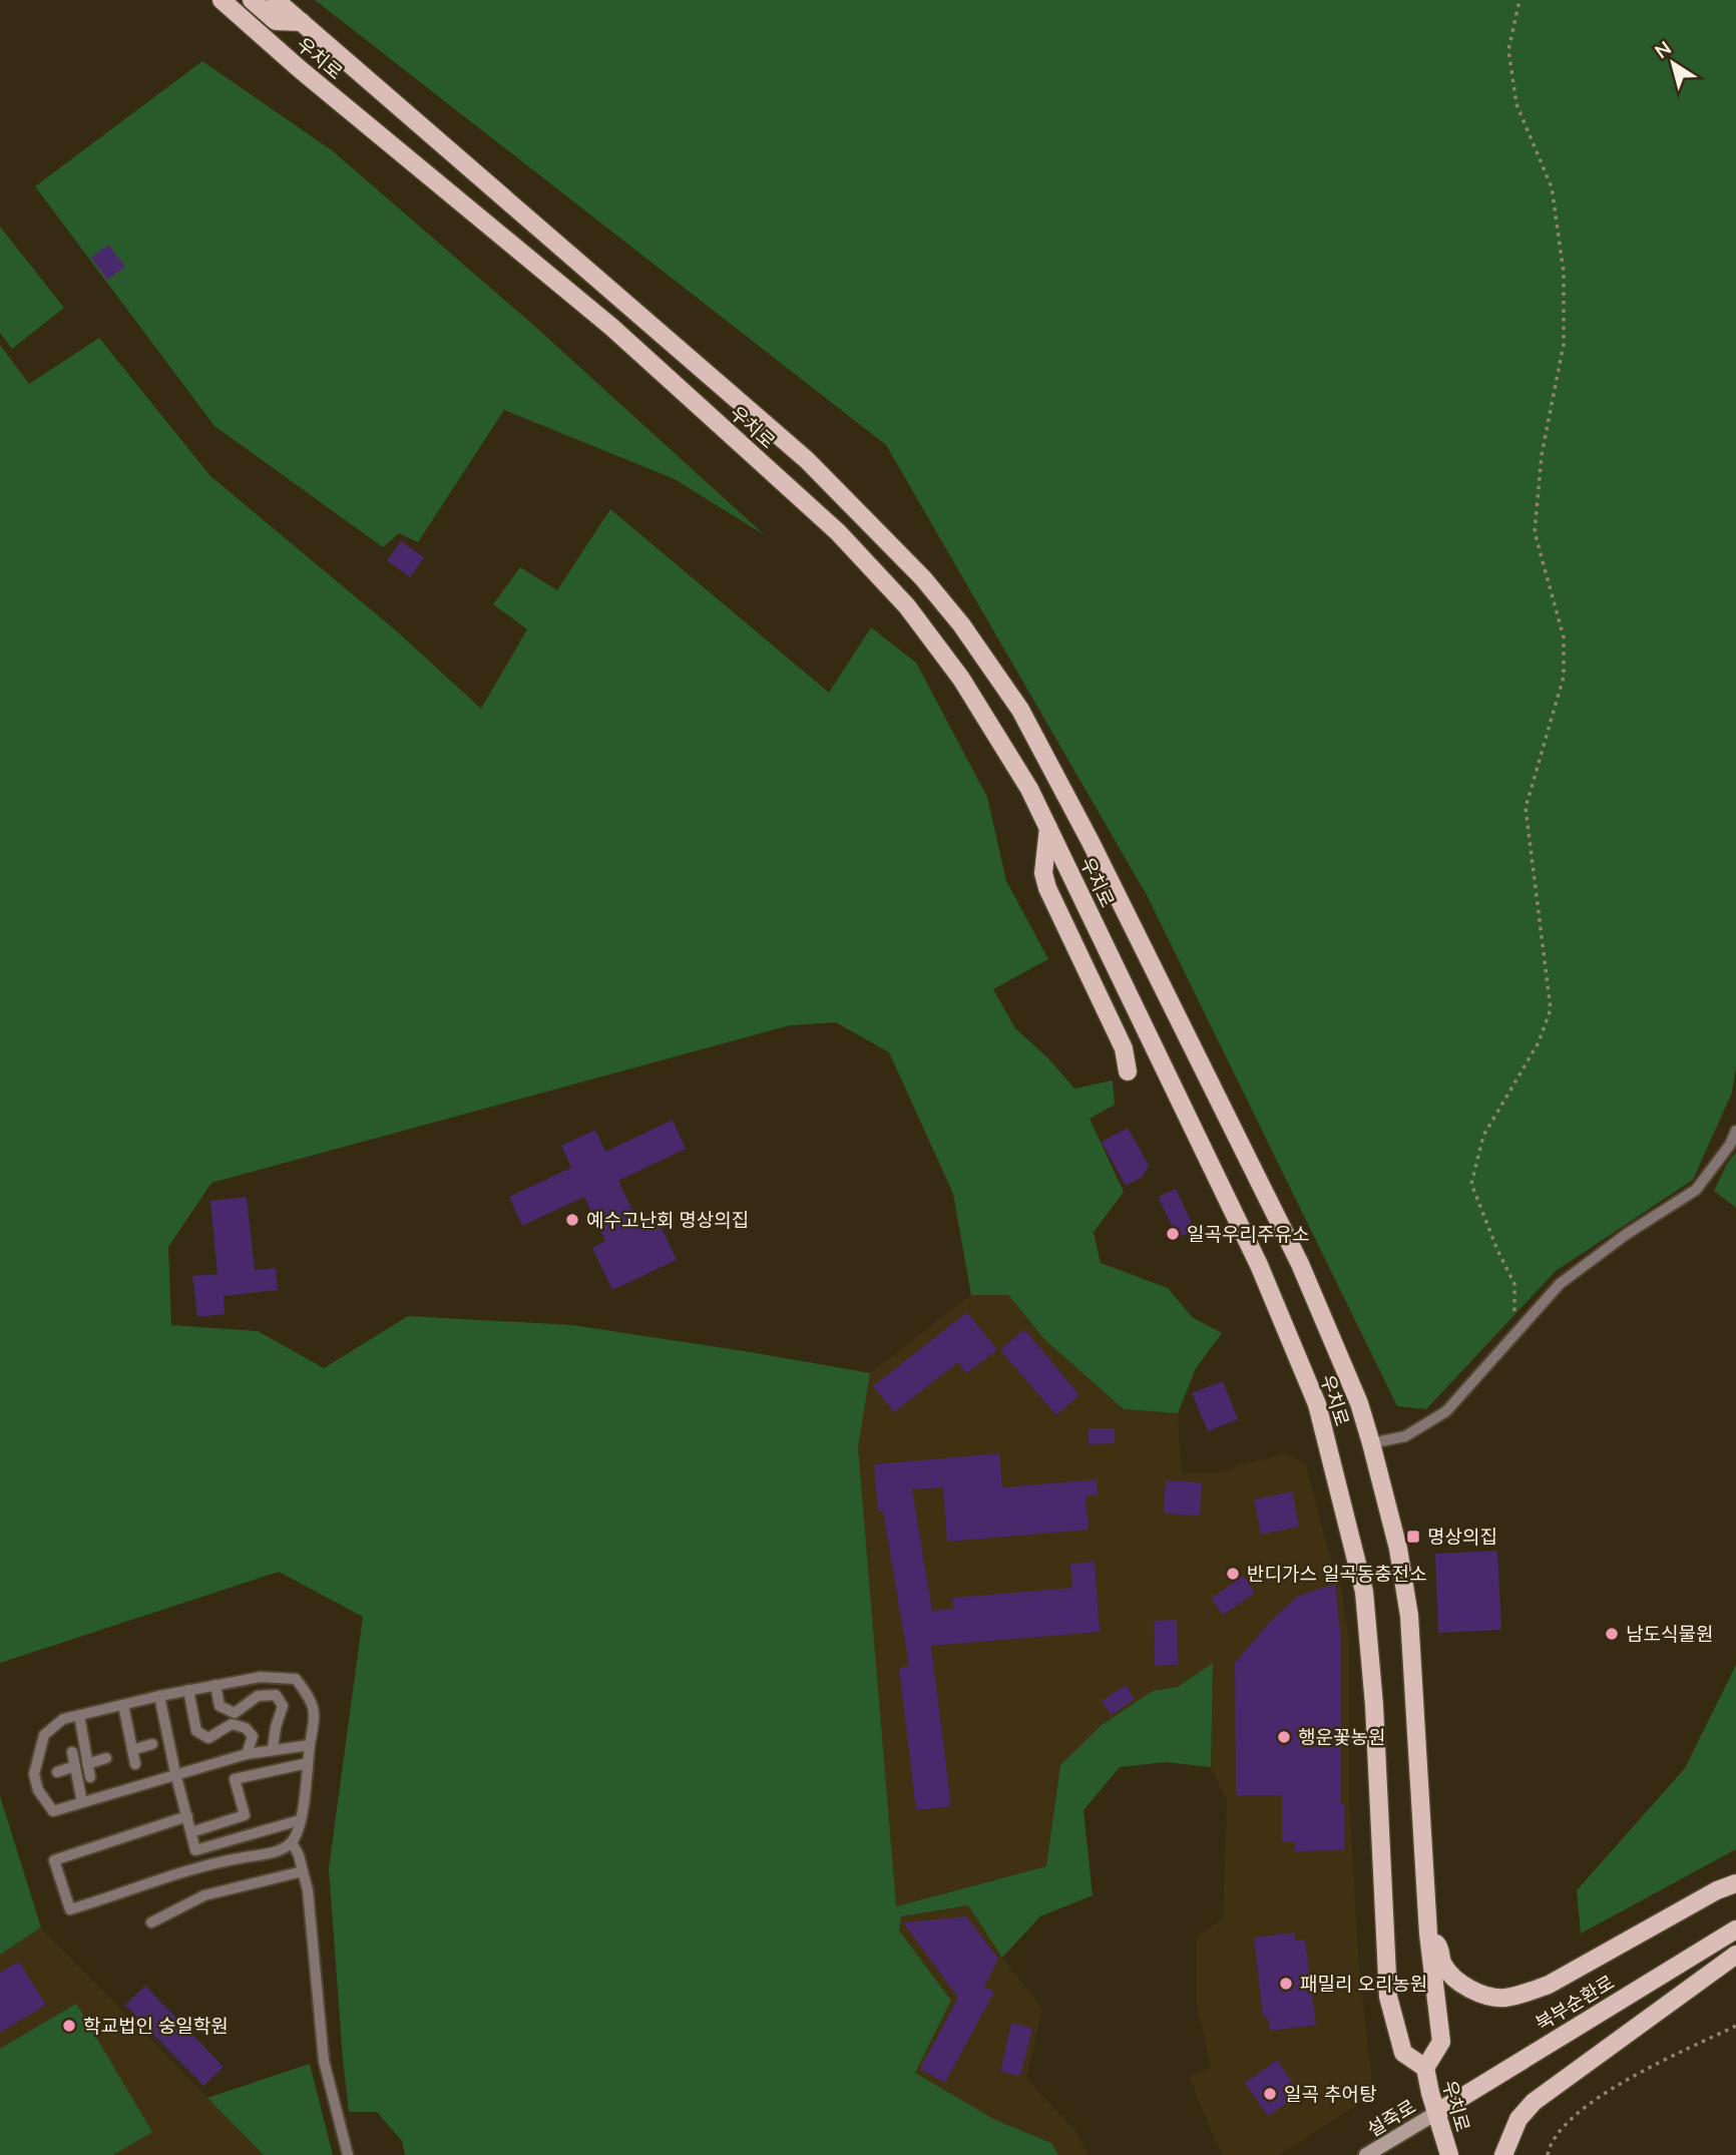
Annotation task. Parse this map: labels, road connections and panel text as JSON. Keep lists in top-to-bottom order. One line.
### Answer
{"streets":{"main road":["우치로","북부순환로","설죽로"]},"crossings":[["우치로","북부순환로"],["우치로","설죽로"],["북부순환로","설죽로"]],"places":{"other":["예수고난회 명상의집","일곡우리주유소","반디가스 일곡동충전소","남도식물원","행운꽃농원","패밀리 오리농원","학교법인 숭일학원","일곡 추어탕"],"transit":["명상의집"]},"north":"top left"}
